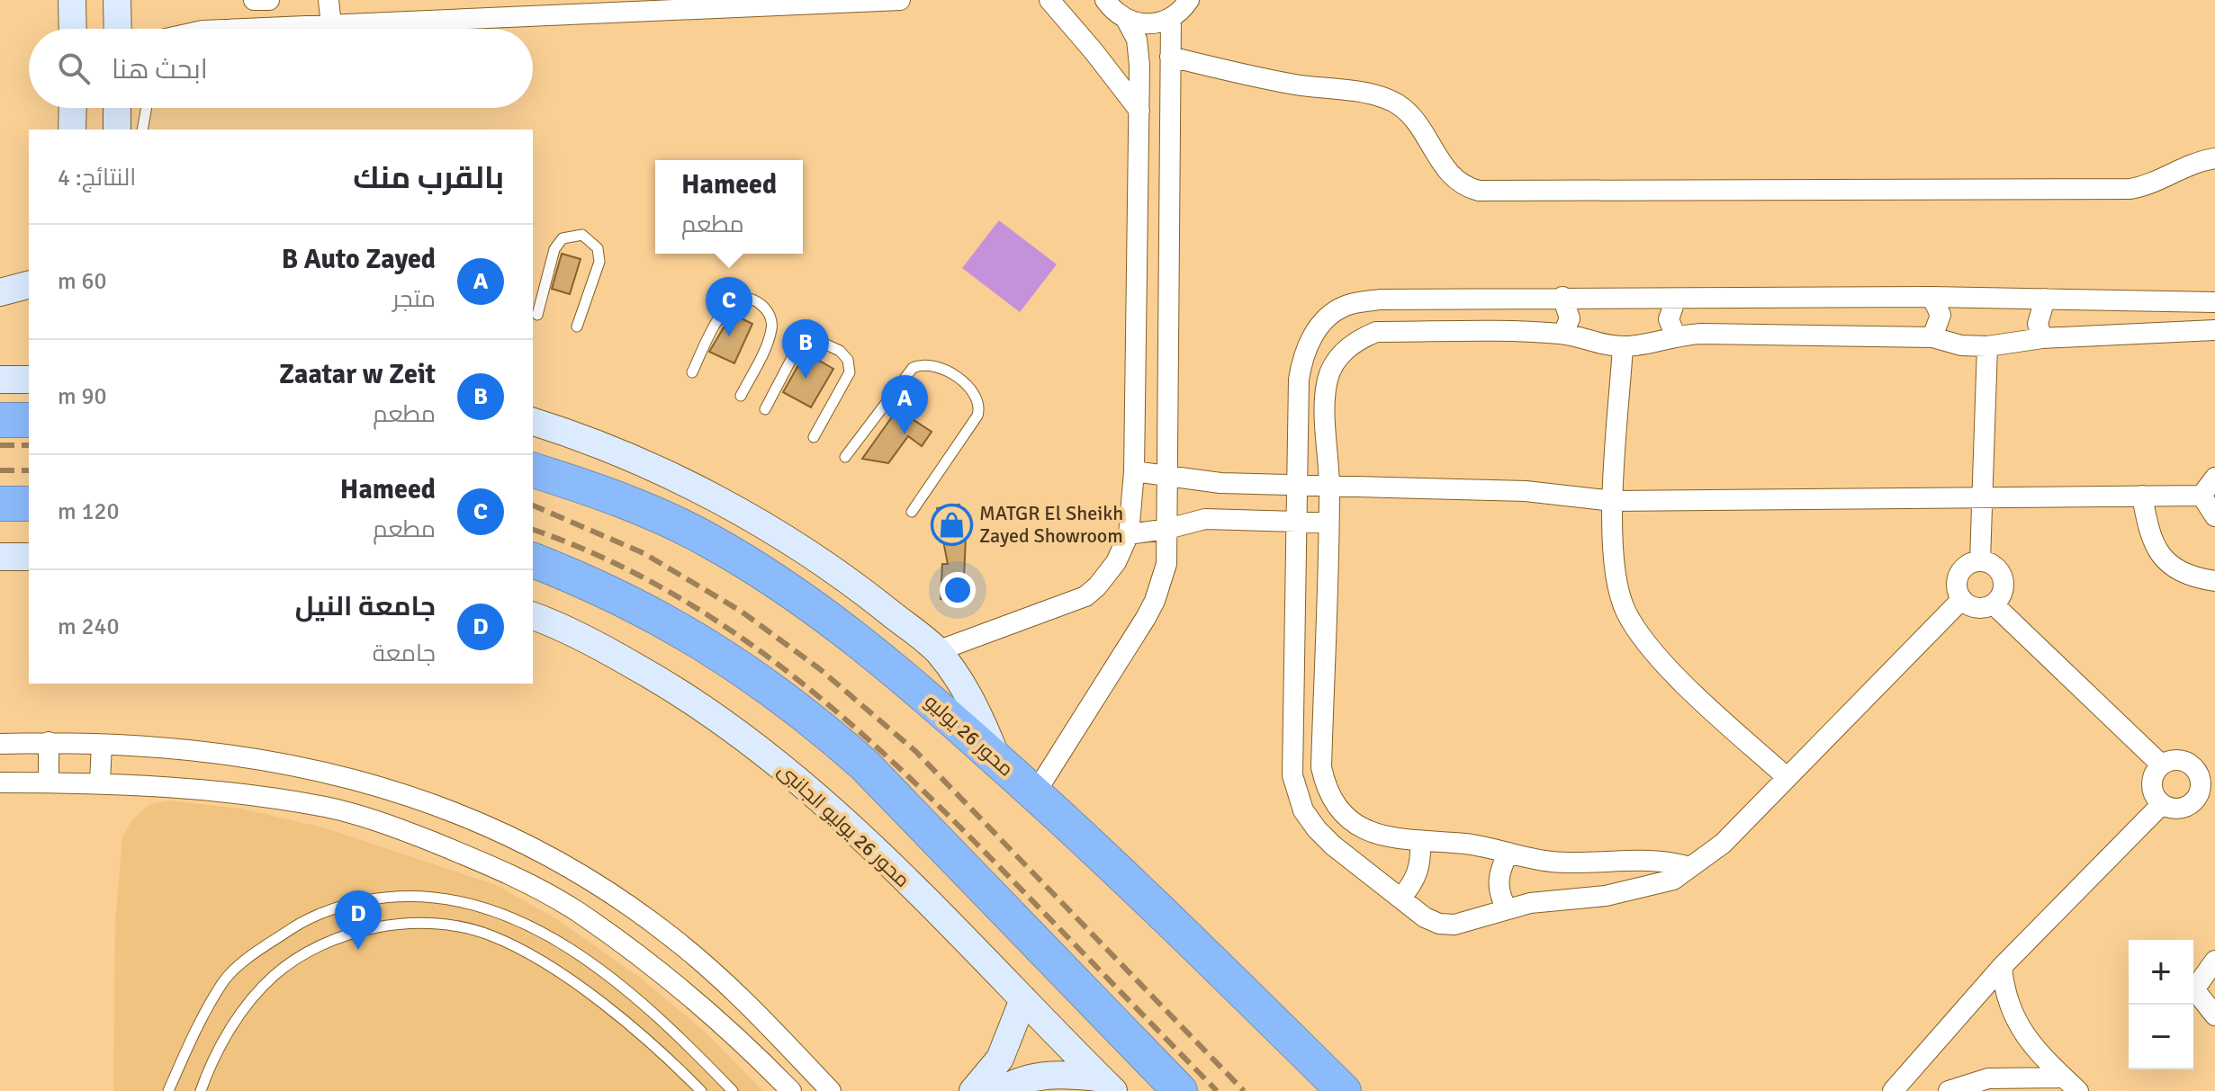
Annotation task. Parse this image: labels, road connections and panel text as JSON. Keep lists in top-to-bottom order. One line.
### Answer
{"streets":{"highway":["محور 26 يوليو"],"main road":["محور 26 يوليو الجانبى"]},"places":{"shop":["MATGR El Sheikh Zayed Showroom"]},"page":{"search":"ابحث هنا","heading":["بالقرب منك","النتائج: 4"],"popup":["Hameed","مطعم"],"list":[{"mark":"A","name":"B Auto Zayed","note":"متجر","value":"60 m"},{"mark":"B","name":"Zaatar w Zeit","note":"مطعم","value":"90 m"},{"mark":"C","name":"Hameed","note":"مطعم","value":"120 m"},{"mark":"D","name":"جامعة النيل","note":"جامعة","value":"240 m"}],"pins":["C","B","A","D"],"map_buttons":["+","−"]}}
